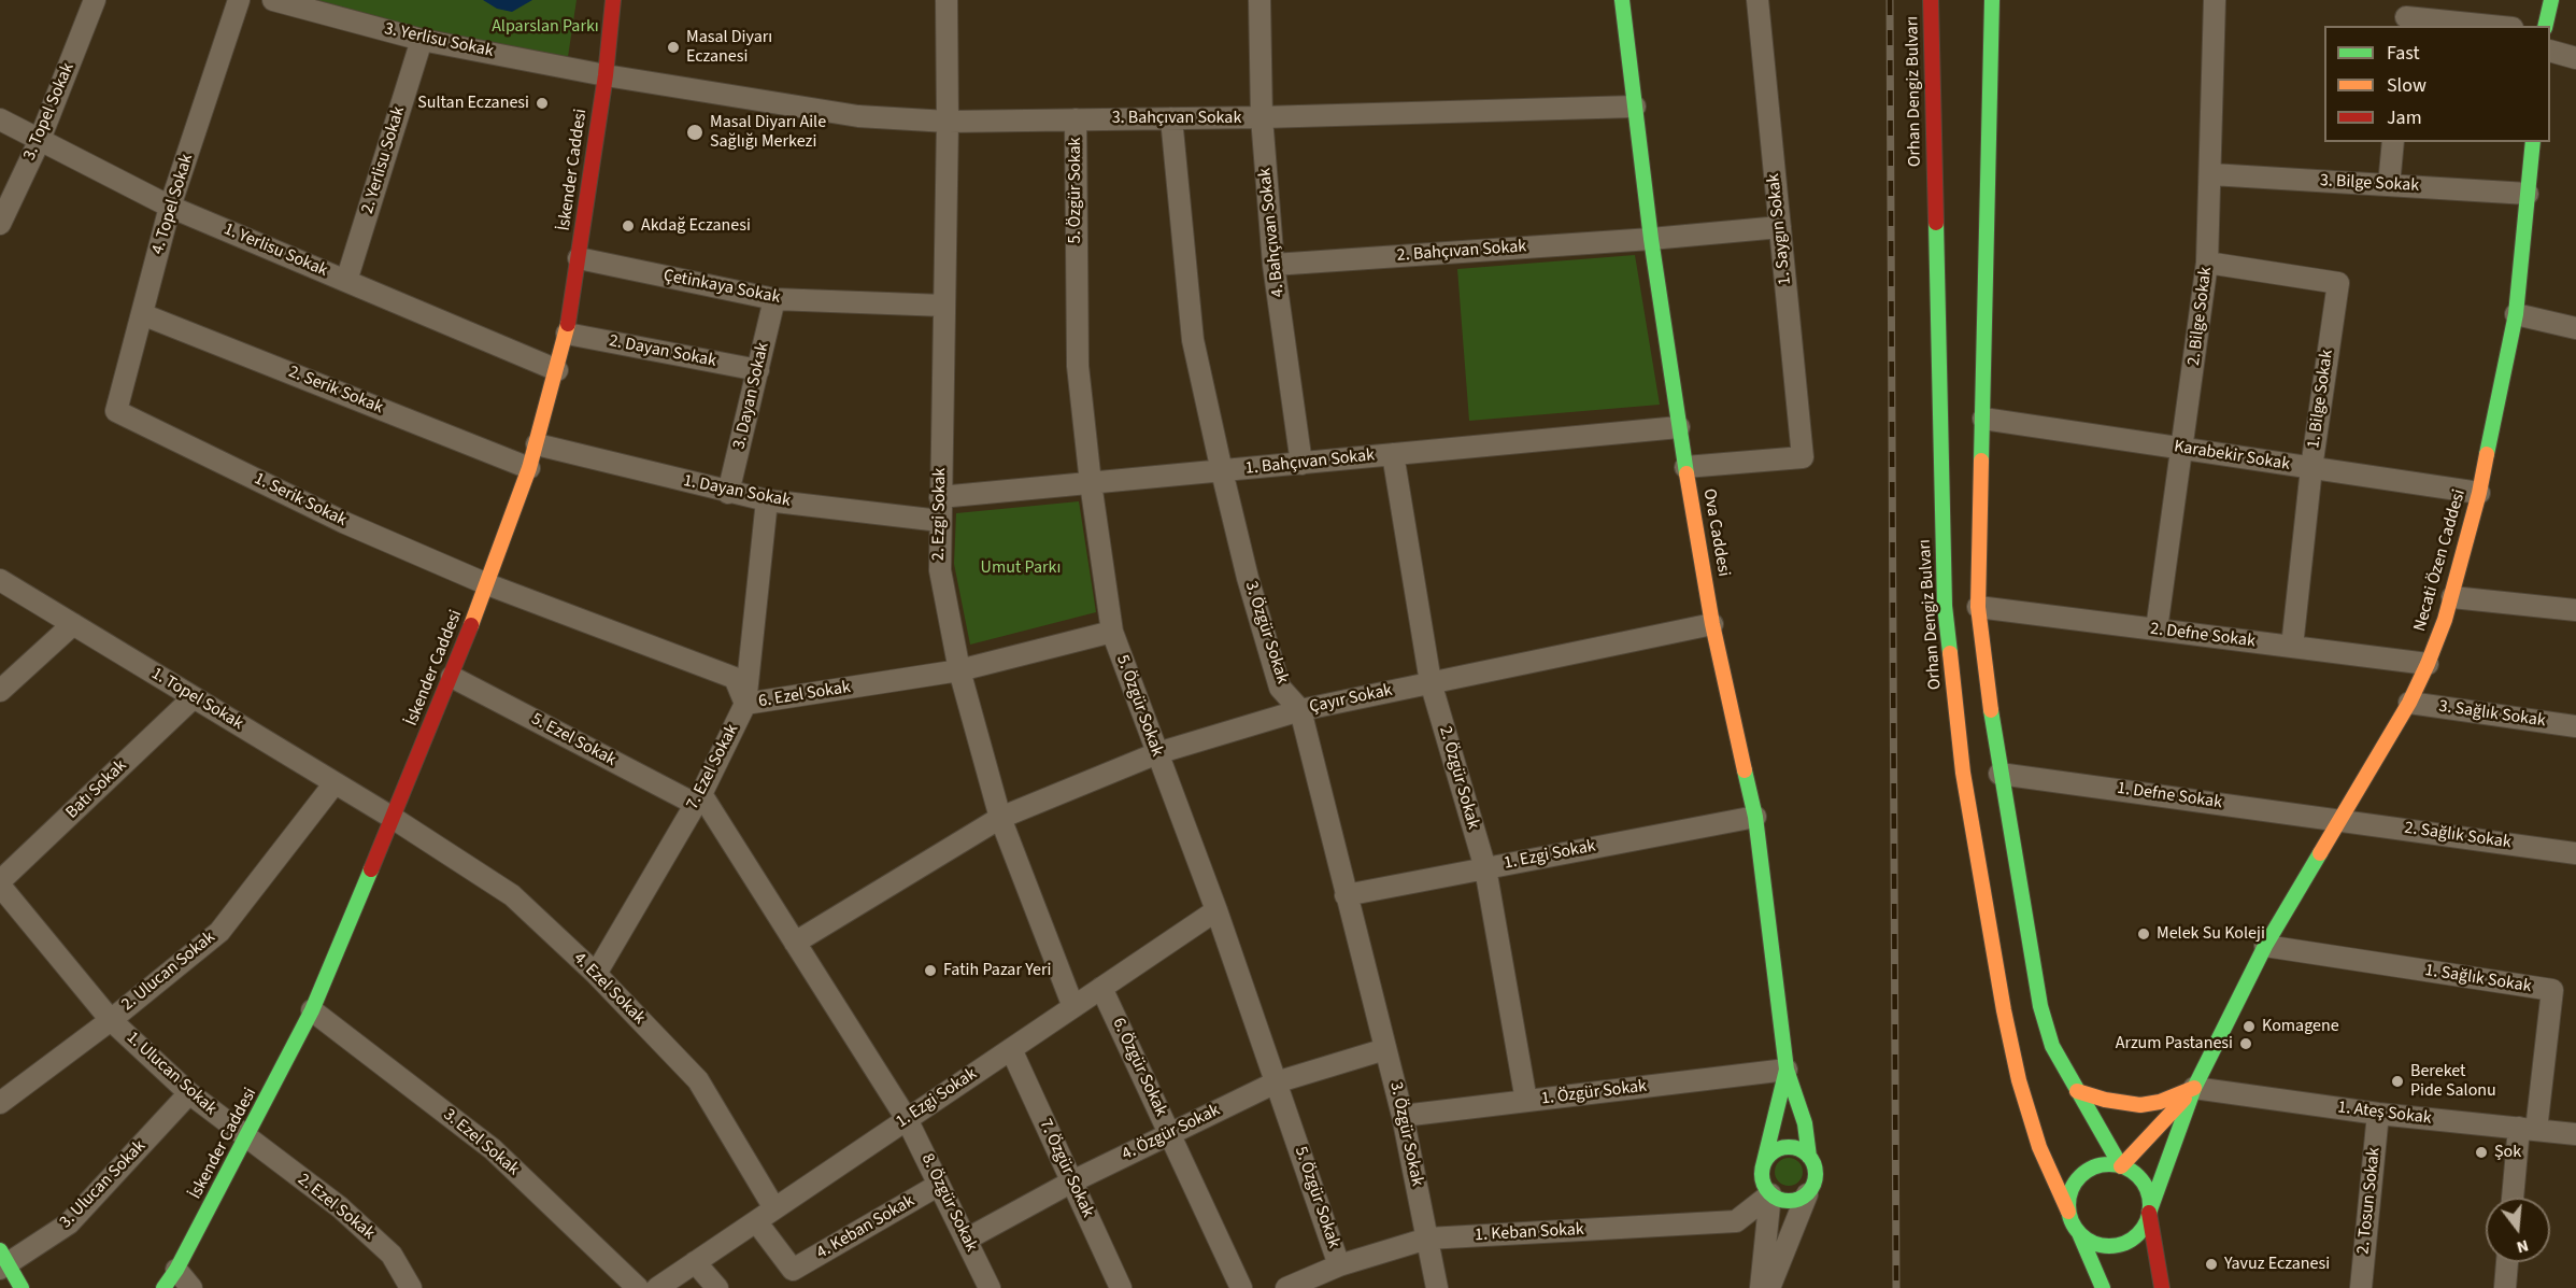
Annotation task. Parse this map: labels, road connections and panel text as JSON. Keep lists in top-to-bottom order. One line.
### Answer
{"streets":{"street":["3. Yerlisu Sokak","Orhan Dengiz Bulvarı","3. Topel Sokak","3. Bahçıvan Sokak","2. Yerlisu Sokak","İskender Caddesi","3. Bilge Sokak","5. Özgür Sokak","4. Topel Sokak","1. Saygın Sokak","4. Bahçıvan Sokak","1. Yerlisu Sokak","2. Bahçıvan Sokak","Çetinkaya Sokak","2. Bilge Sokak","2. Dayan Sokak","2. Serik Sokak","3. Dayan Sokak","1. Bilge Sokak","Karabekir Sokak","1. Bahçıvan Sokak","1. Dayan Sokak","1. Serik Sokak","2. Ezgi Sokak","Ova Caddesi","Necati Özen Caddesi","3. Özgür Sokak","2. Defne Sokak","6. Ezel Sokak","1. Topel Sokak","Çayır Sokak","3. Sağlık Sokak","5. Ezel Sokak","7. Ezel Sokak","2. Özgür Sokak","Batı Sokak","1. Defne Sokak","2. Sağlık Sokak","1. Ezgi Sokak","2. Ulucan Sokak","1. Sağlık Sokak","4. Ezel Sokak","6. Özgür Sokak","1. Ulucan Sokak","1. Özgür Sokak","1. Ateş Sokak","4. Özgür Sokak","3. Ezel Sokak","7. Özgür Sokak","3. Ulucan Sokak","2. Tosun Sokak","8. Özgür Sokak","2. Ezel Sokak","4. Keban Sokak","1. Keban Sokak"]},"crossings":[["3. Yerlisu Sokak","3. Bahçıvan Sokak"],["3. Yerlisu Sokak","2. Yerlisu Sokak"],["3. Yerlisu Sokak","İskender Caddesi"],["3. Topel Sokak","1. Yerlisu Sokak"],["3. Bahçıvan Sokak","İskender Caddesi"],["3. Bahçıvan Sokak","5. Özgür Sokak"],["3. Bahçıvan Sokak","4. Bahçıvan Sokak"],["3. Bahçıvan Sokak","2. Ezgi Sokak"],["3. Bahçıvan Sokak","Ova Caddesi"],["3. Bahçıvan Sokak","3. Özgür Sokak"],["2. Yerlisu Sokak","1. Yerlisu Sokak"],["İskender Caddesi","1. Yerlisu Sokak"],["İskender Caddesi","Çetinkaya Sokak"],["İskender Caddesi","2. Dayan Sokak"],["İskender Caddesi","2. Serik Sokak"],["İskender Caddesi","1. Dayan Sokak"],["İskender Caddesi","1. Serik Sokak"],["İskender Caddesi","6. Ezel Sokak"],["İskender Caddesi","1. Topel Sokak"],["İskender Caddesi","5. Ezel Sokak"],["İskender Caddesi","4. Ezel Sokak"],["İskender Caddesi","1. Ulucan Sokak"],["İskender Caddesi","3. Ezel Sokak"],["İskender Caddesi","2. Ezel Sokak"],["3. Bilge Sokak","2. Bilge Sokak"],["3. Bilge Sokak","Necati Özen Caddesi"],["5. Özgür Sokak","1. Bahçıvan Sokak"],["5. Özgür Sokak","6. Ezel Sokak"],["5. Özgür Sokak","Çayır Sokak"],["5. Özgür Sokak","1. Ezgi Sokak"],["5. Özgür Sokak","4. Özgür Sokak"],["5. Özgür Sokak","1. Keban Sokak"],["4. Topel Sokak","1. Yerlisu Sokak"],["4. Topel Sokak","2. Serik Sokak"],["4. Topel Sokak","1. Serik Sokak"],["1. Saygın Sokak","2. Bahçıvan Sokak"],["1. Saygın Sokak","Ova Caddesi"],["4. Bahçıvan Sokak","2. Bahçıvan Sokak"],["4. Bahçıvan Sokak","1. Bahçıvan Sokak"],["2. Bahçıvan Sokak","Ova Caddesi"],["Çetinkaya Sokak","3. Dayan Sokak"],["Çetinkaya Sokak","2. Ezgi Sokak"],["2. Bilge Sokak","1. Bilge Sokak"],["2. Bilge Sokak","Karabekir Sokak"],["2. Bilge Sokak","2. Defne Sokak"],["2. Dayan Sokak","3. Dayan Sokak"],["3. Dayan Sokak","1. Dayan Sokak"],["1. Bilge Sokak","Karabekir Sokak"],["1. Bilge Sokak","2. Defne Sokak"],["Karabekir Sokak","Necati Özen Caddesi"],["1. Bahçıvan Sokak","2. Ezgi Sokak"],["1. Bahçıvan Sokak","Ova Caddesi"],["1. Bahçıvan Sokak","3. Özgür Sokak"],["1. Bahçıvan Sokak","2. Özgür Sokak"],["1. Dayan Sokak","2. Ezgi Sokak"],["1. Dayan Sokak","7. Ezel Sokak"],["1. Serik Sokak","6. Ezel Sokak"],["2. Ezgi Sokak","6. Ezel Sokak"],["2. Ezgi Sokak","Çayır Sokak"],["2. Ezgi Sokak","1. Ezgi Sokak"],["Ova Caddesi","Çayır Sokak"],["Ova Caddesi","1. Ezgi Sokak"],["Ova Caddesi","1. Özgür Sokak"],["Necati Özen Caddesi","2. Defne Sokak"],["Necati Özen Caddesi","3. Sağlık Sokak"],["Necati Özen Caddesi","1. Defne Sokak"],["Necati Özen Caddesi","2. Sağlık Sokak"],["Necati Özen Caddesi","1. Sağlık Sokak"],["Necati Özen Caddesi","1. Ateş Sokak"],["3. Özgür Sokak","Çayır Sokak"],["3. Özgür Sokak","1. Ezgi Sokak"],["3. Özgür Sokak","1. Özgür Sokak"],["3. Özgür Sokak","4. Özgür Sokak"],["3. Özgür Sokak","1. Keban Sokak"],["6. Ezel Sokak","7. Ezel Sokak"],["1. Topel Sokak","Batı Sokak"],["1. Topel Sokak","2. Ulucan Sokak"],["1. Topel Sokak","4. Ezel Sokak"],["Çayır Sokak","2. Özgür Sokak"],["Çayır Sokak","8. Özgür Sokak"],["5. Ezel Sokak","7. Ezel Sokak"],["5. Ezel Sokak","8. Özgür Sokak"],["7. Ezel Sokak","4. Ezel Sokak"],["7. Ezel Sokak","8. Özgür Sokak"],["2. Özgür Sokak","1. Ezgi Sokak"],["2. Özgür Sokak","1. Özgür Sokak"],["Batı Sokak","1. Ulucan Sokak"],["1. Defne Sokak","2. Sağlık Sokak"],["1. Ezgi Sokak","4. Ezel Sokak"],["1. Ezgi Sokak","6. Özgür Sokak"],["1. Ezgi Sokak","7. Özgür Sokak"],["1. Ezgi Sokak","8. Özgür Sokak"],["1. Ezgi Sokak","4. Keban Sokak"],["2. Ulucan Sokak","1. Ulucan Sokak"],["1. Sağlık Sokak","1. Ateş Sokak"],["6. Özgür Sokak","4. Özgür Sokak"],["1. Ulucan Sokak","3. Ulucan Sokak"],["1. Ulucan Sokak","2. Ezel Sokak"],["1. Ateş Sokak","2. Tosun Sokak"],["4. Özgür Sokak","7. Özgür Sokak"],["4. Özgür Sokak","8. Özgür Sokak"],["8. Özgür Sokak","4. Keban Sokak"]],"parks":["Alparslan Parkı","Umut Parkı"],"places":["Masal Diyarı Eczanesi","Sultan Eczanesi","Masal Diyarı Aile Sağlığı Merkezi","Akdağ Eczanesi","Melek Su Koleji","Fatih Pazar Yeri","Komagene","Arzum Pastanesi","Bereket Pide Salonu","Şok","Yavuz Eczanesi"],"legend":["Fast","Slow","Jam"],"north":"bottom"}
